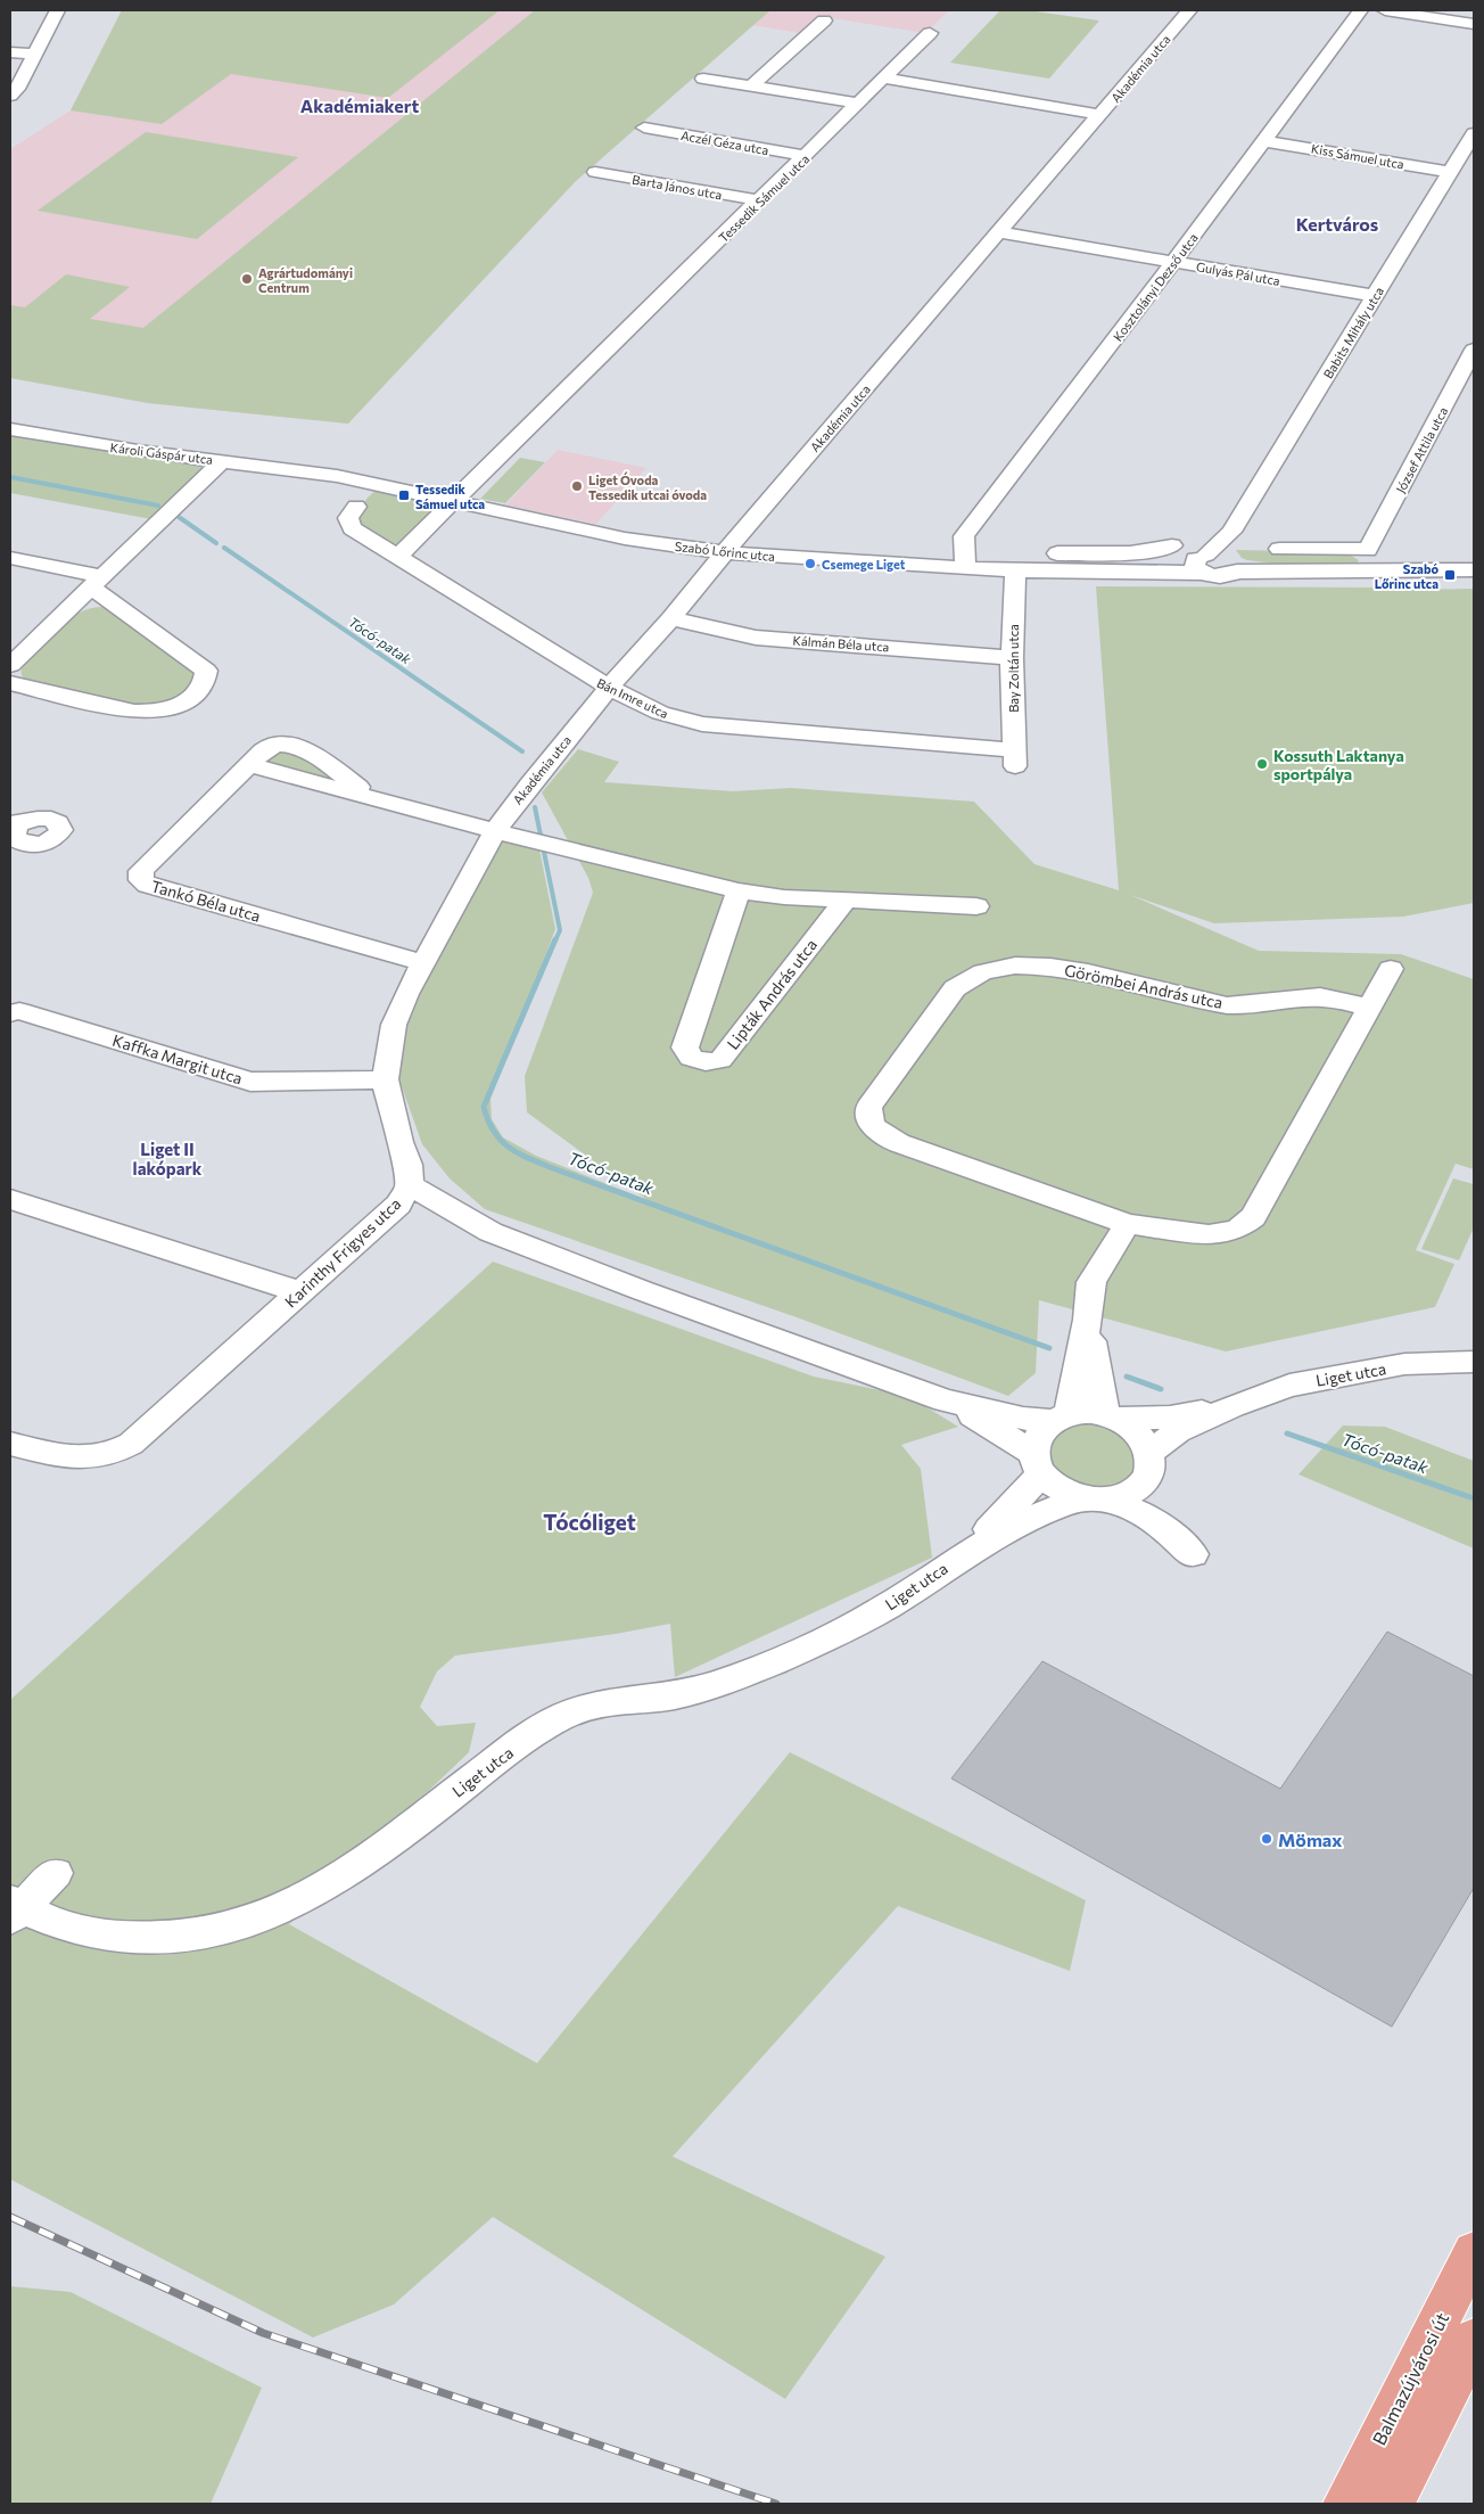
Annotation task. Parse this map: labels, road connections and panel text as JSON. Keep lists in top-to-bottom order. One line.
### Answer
{"streets":{"main road":["Balmazújvárosi út"],"street":["Akadémia utca","Aczél Géza utca","Kiss Sámuel utca","Barta János utca","Tessedik Sámuel utca","Gulyás Pál utca","Kosztolányi Dezső utca","Babits Mihály utca","József Attila utca","Károli Gáspár utca","Szabó Lőrinc utca","Kálmán Béla utca","Bay Zoltán utca","Bán Imre utca","Tankó Béla utca","Görömbei András utca","Lipták András utca","Kaffka Margit utca","Karinthy Frigyes utca","Liget utca"]},"crossings":[["Akadémia utca","Gulyás Pál utca"],["Akadémia utca","Szabó Lőrinc utca"],["Akadémia utca","Kálmán Béla utca"],["Akadémia utca","Bán Imre utca"],["Akadémia utca","Tankó Béla utca"],["Akadémia utca","Karinthy Frigyes utca"],["Aczél Géza utca","Tessedik Sámuel utca"],["Kiss Sámuel utca","Kosztolányi Dezső utca"],["Kiss Sámuel utca","Babits Mihály utca"],["Barta János utca","Tessedik Sámuel utca"],["Tessedik Sámuel utca","Szabó Lőrinc utca"],["Tessedik Sámuel utca","Bán Imre utca"],["Gulyás Pál utca","Kosztolányi Dezső utca"],["Gulyás Pál utca","Babits Mihály utca"],["Kosztolányi Dezső utca","Szabó Lőrinc utca"],["Babits Mihály utca","Szabó Lőrinc utca"],["Károli Gáspár utca","Szabó Lőrinc utca"],["Szabó Lőrinc utca","Bay Zoltán utca"],["Kálmán Béla utca","Bay Zoltán utca"],["Bay Zoltán utca","Bán Imre utca"],["Tankó Béla utca","Karinthy Frigyes utca"],["Kaffka Margit utca","Karinthy Frigyes utca"]],"districts":["Akadémiakert","Kertváros","Liget II lakópark","Tócóliget"],"water":["Tócó-patak"],"places":{"other":["Agrártudományi Centrum","Liget Óvoda Tessedik utcai óvoda","Csemege Liget","Kossuth Laktanya sportpálya","Mömax"],"transit":["Tessedik Sámuel utca","Szabó Lőrinc utca"]}}
